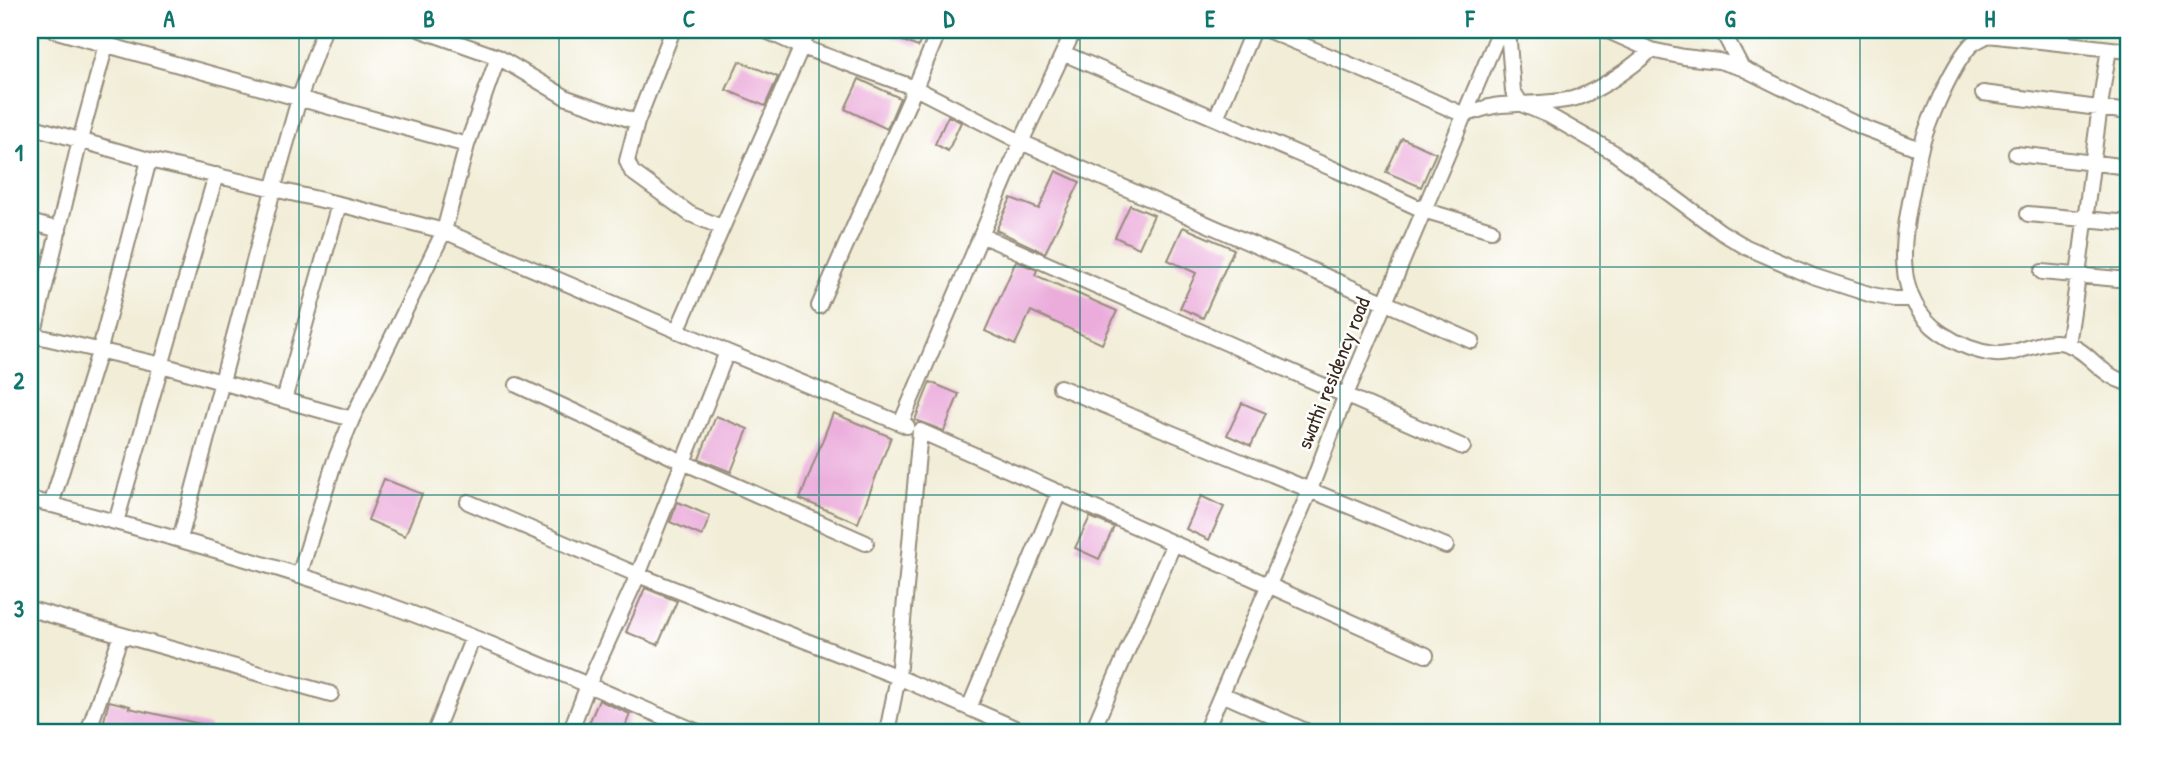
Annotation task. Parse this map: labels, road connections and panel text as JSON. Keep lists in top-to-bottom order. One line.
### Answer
{"streets":{"street":["swathi residency road"]},"grid":{"columns":["A","B","C","D","E","F","G","H"],"rows":["1","2","3"]}}
